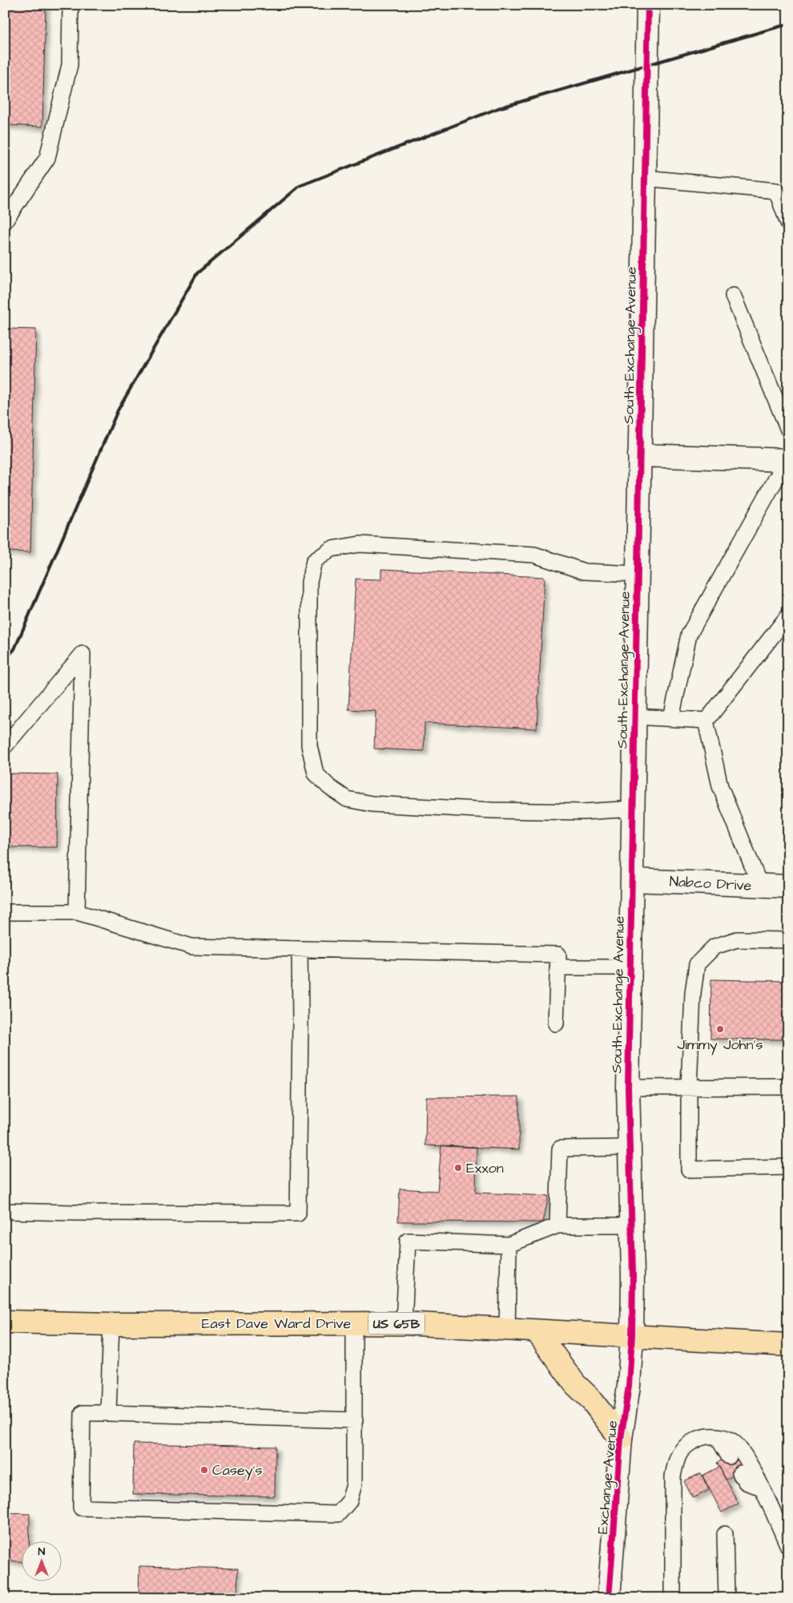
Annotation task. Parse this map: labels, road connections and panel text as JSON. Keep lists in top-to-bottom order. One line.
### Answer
{"streets":{"main road":["East Dave Ward Drive","US 65B"],"street":["South Exchange Avenue","Nabco Drive","Exchange Avenue"]},"crossings":[["South Exchange Avenue","Nabco Drive"],["South Exchange Avenue","East Dave Ward Drive"],["South Exchange Avenue","Exchange Avenue"],["East Dave Ward Drive","Exchange Avenue"]],"places":["Jimmy John's","Exxon","Casey's"],"north":"top"}
